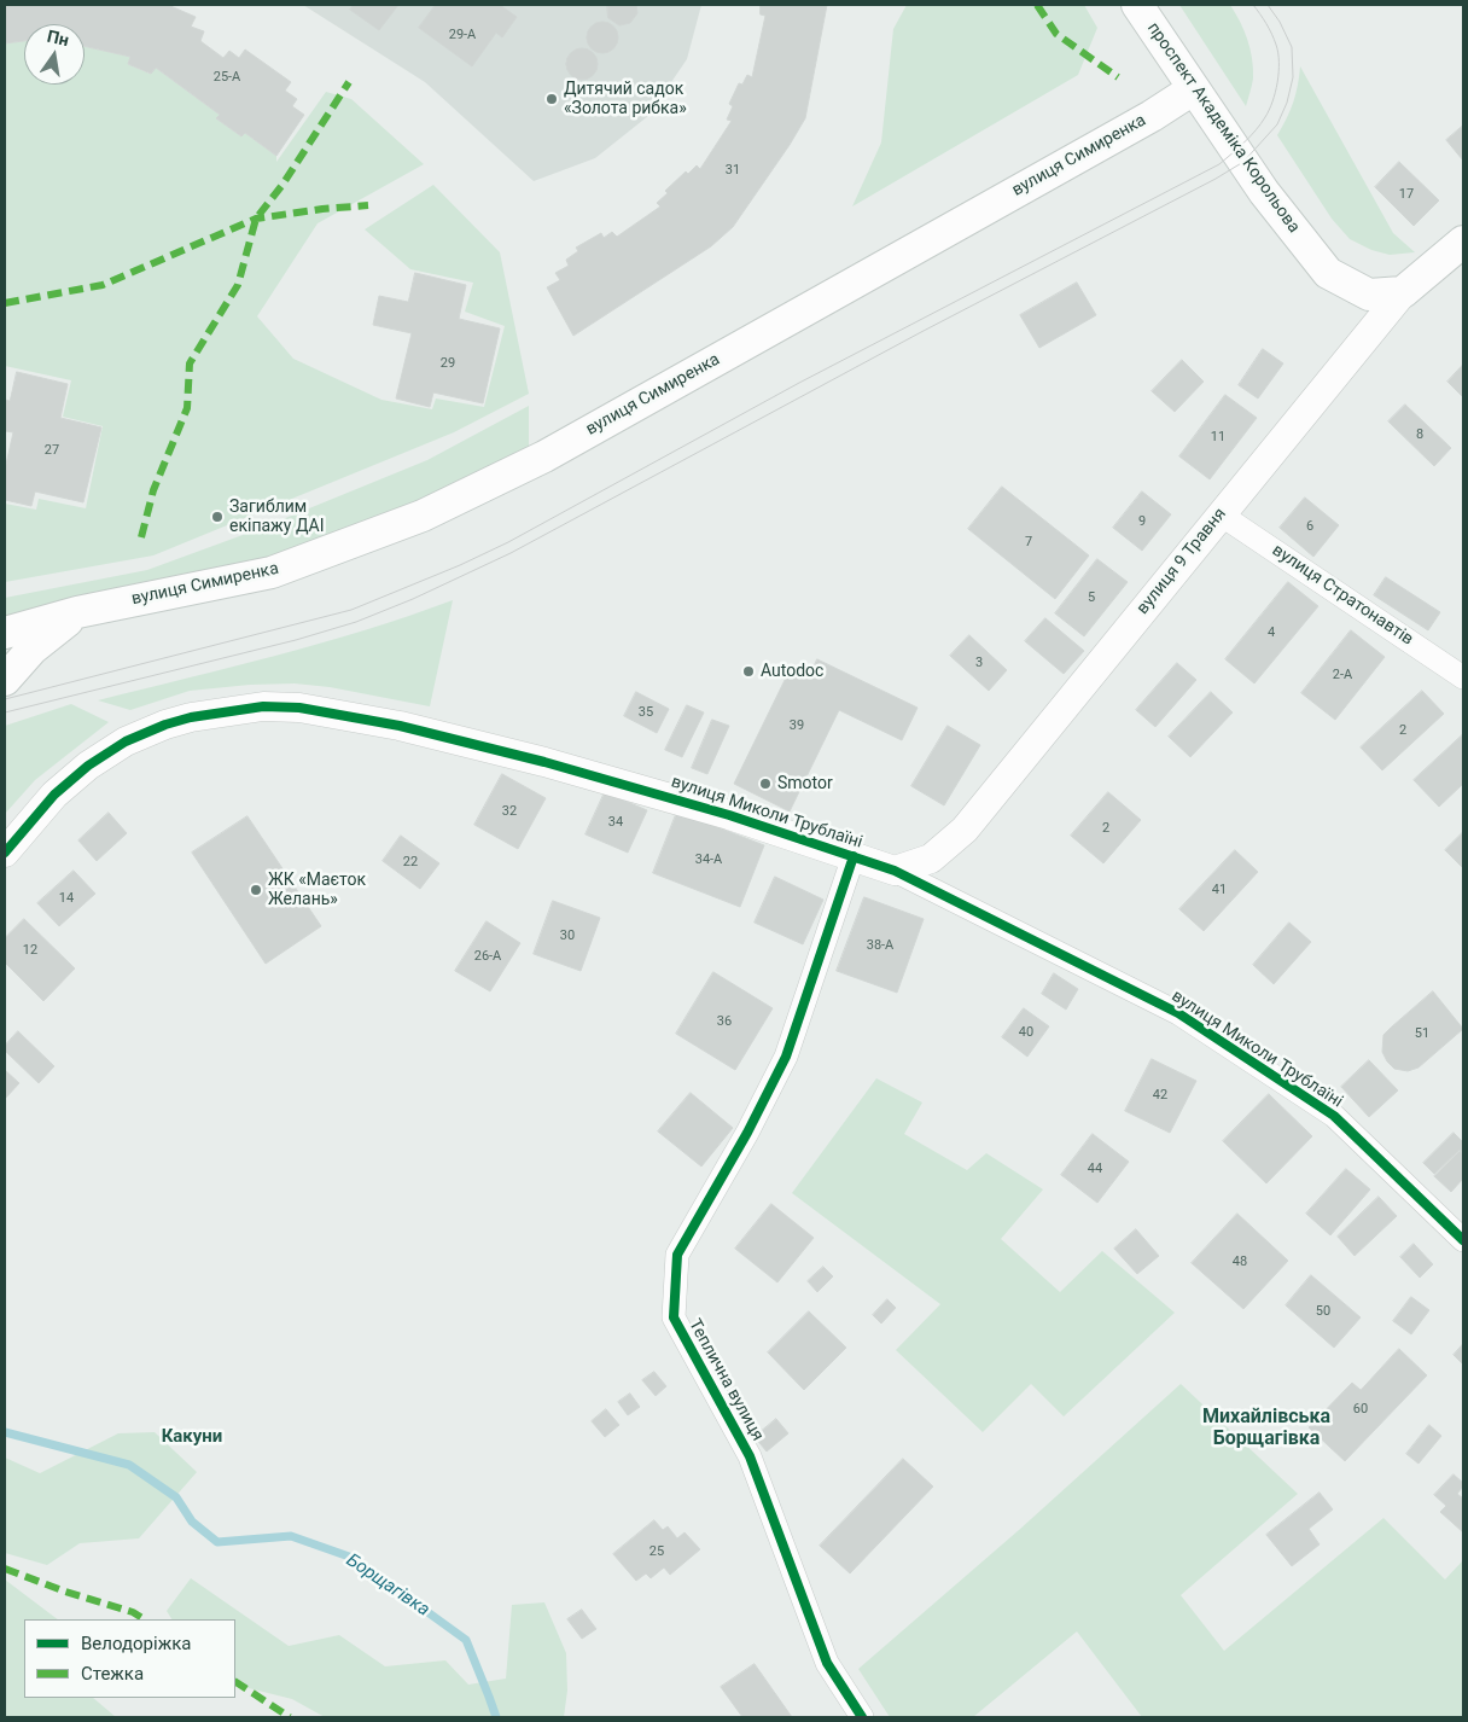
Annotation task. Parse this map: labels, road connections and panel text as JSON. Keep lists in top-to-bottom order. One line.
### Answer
{"streets":{"main road":["проспект Академіка Корольова","вулиця Симиренка","вулиця 9 Травня"],"street":["вулиця Стратонавтів","вулиця Миколи Трублаїні","Теплична вулиця"]},"crossings":[["проспект Академіка Корольова","вулиця Симиренка"],["проспект Академіка Корольова","вулиця 9 Травня"],["вулиця 9 Травня","вулиця Стратонавтів"],["вулиця 9 Травня","вулиця Миколи Трублаїні"],["вулиця Миколи Трублаїні","Теплична вулиця"]],"districts":["Михайлівська Борщагівка","Какуни"],"water":["Борщагівка"],"places":["Дитячий садок «Золота рибка»","Загиблим екіпажу ДАІ","Autodoc","Smotor","ЖК «Маєток Желань»"],"house_numbers":["29-А","25-А","31","17","29","8","11","27","9","6","7","5","4","3","2-А","35","39","2","32","34","2","34-А","22","41","14","30","38-А","12","26-А","36","40","51","42","44","48","50","60","25"],"legend":["Велодоріжка","Стежка"],"north":"top"}
